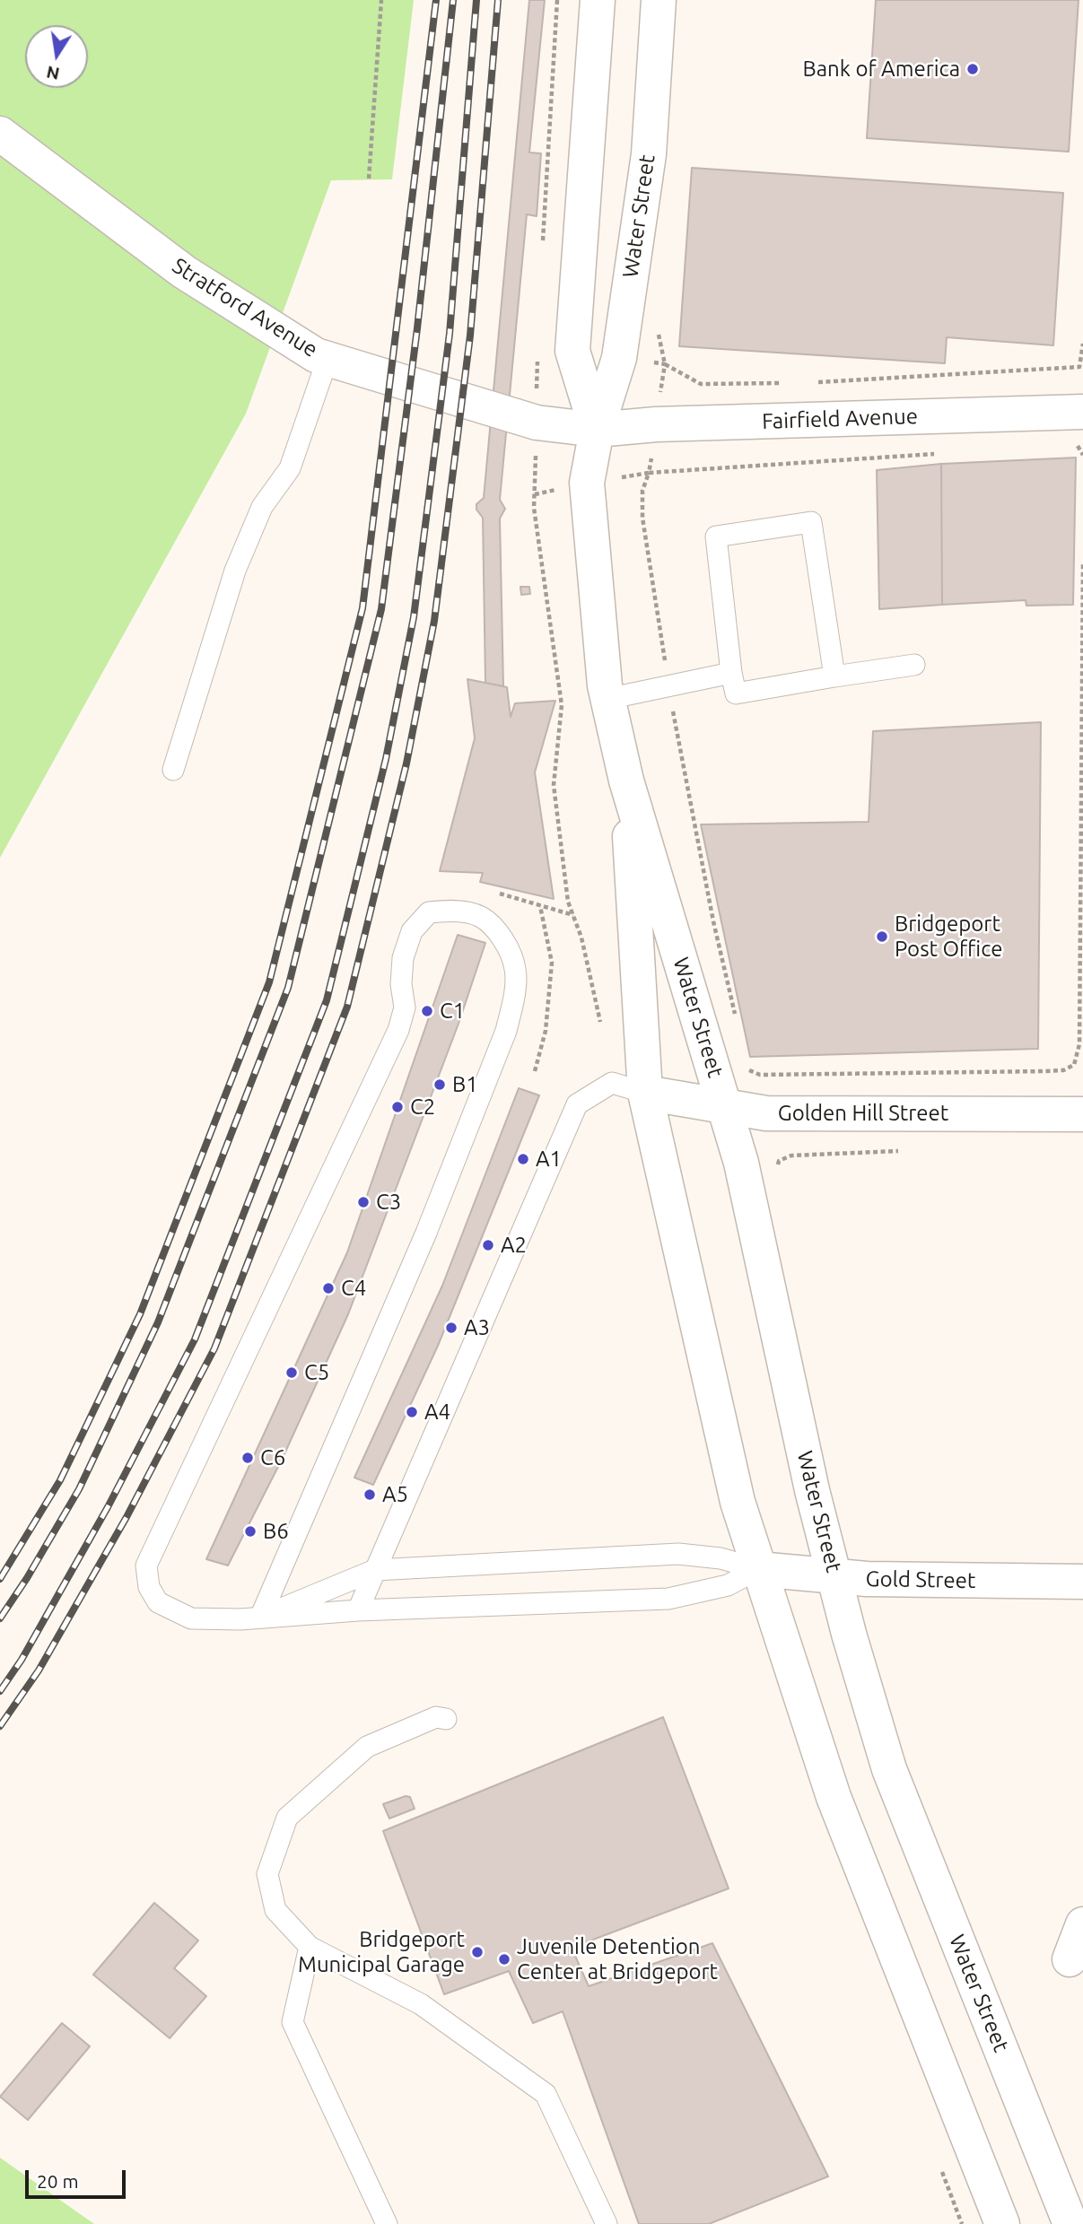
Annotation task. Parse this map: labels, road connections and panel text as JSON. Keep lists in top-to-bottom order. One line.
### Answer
{"streets":{"main road":["Water Street","Stratford Avenue","Fairfield Avenue","Golden Hill Street","Gold Street"]},"crossings":[["Water Street","Stratford Avenue"],["Water Street","Fairfield Avenue"],["Water Street","Golden Hill Street"],["Water Street","Gold Street"],["Stratford Avenue","Fairfield Avenue"]],"places":["Bank of America","Bridgeport Post Office","C1","B1","C2","A1","C3","A2","C4","A3","C5","A4","C6","A5","B6","Bridgeport Municipal Garage","Juvenile Detention Center at Bridgeport"],"scale_bar":"20 m","north":"bottom"}
